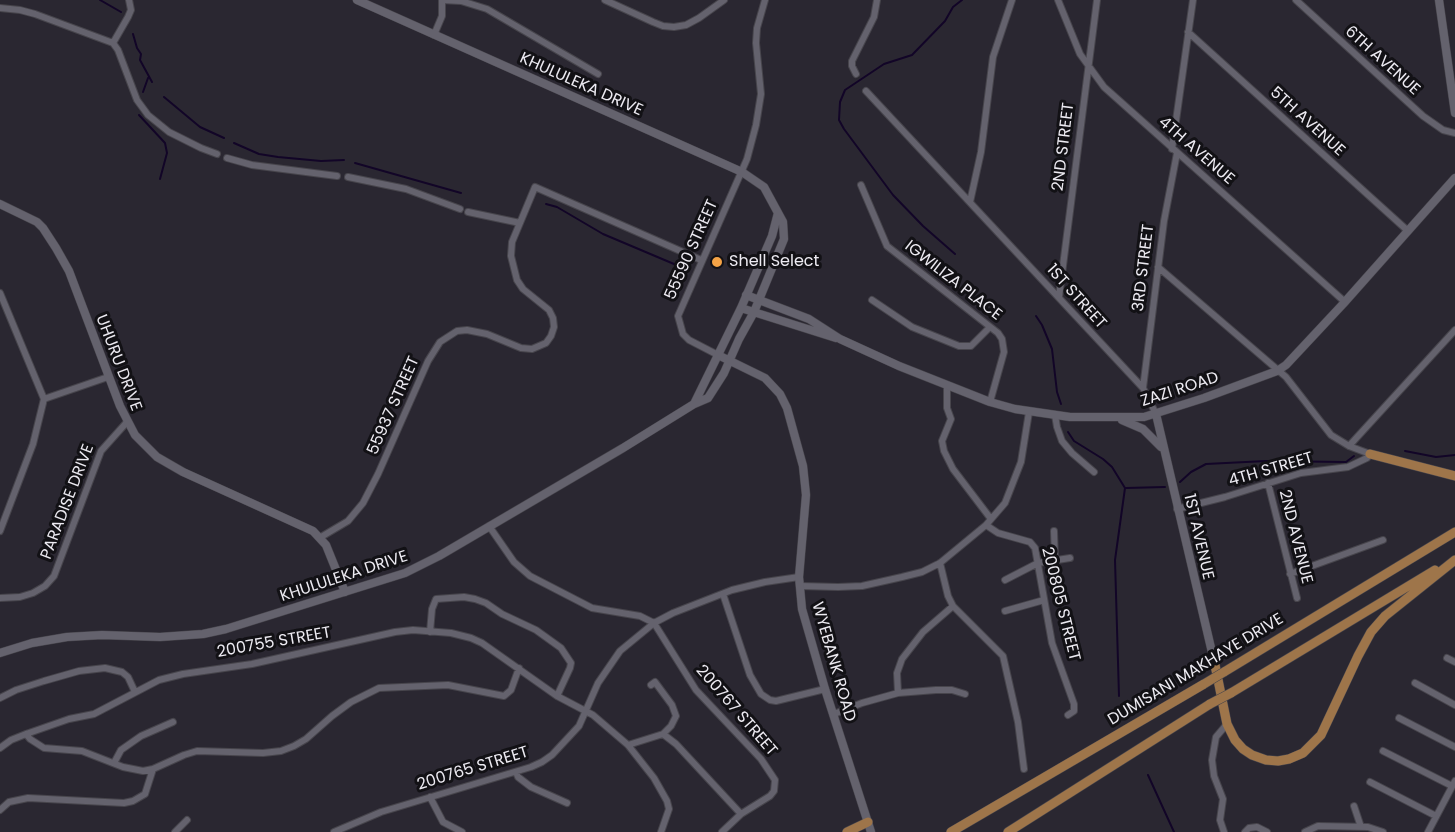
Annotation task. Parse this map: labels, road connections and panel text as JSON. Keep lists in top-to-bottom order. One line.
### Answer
{"streets":{"main road":["DUMISANI MAKHAYE DRIVE"],"street":["6TH AVENUE","KHULULEKA DRIVE","5TH AVENUE","2ND STREET","4TH AVENUE","55590 STREET","3RD STREET","IGWILIZA PLACE","1ST STREET","UHURU DRIVE","ZAZI ROAD","55937 STREET","4TH STREET","PARADISE DRIVE","1ST AVENUE","2ND AVENUE","200805 STREET","200755 STREET","WYEBANK ROAD","200767 STREET","200765 STREET"]},"crossings":[["KHULULEKA DRIVE","55590 STREET"],["KHULULEKA DRIVE","ZAZI ROAD"],["KHULULEKA DRIVE","WYEBANK ROAD"],["5TH AVENUE","3RD STREET"],["5TH AVENUE","ZAZI ROAD"],["2ND STREET","4TH AVENUE"],["2ND STREET","1ST STREET"],["4TH AVENUE","3RD STREET"],["4TH AVENUE","ZAZI ROAD"],["55590 STREET","55937 STREET"],["55590 STREET","WYEBANK ROAD"],["3RD STREET","1ST STREET"],["IGWILIZA PLACE","ZAZI ROAD"],["1ST STREET","ZAZI ROAD"],["1ST STREET","1ST AVENUE"],["UHURU DRIVE","55937 STREET"],["UHURU DRIVE","PARADISE DRIVE"],["ZAZI ROAD","1ST AVENUE"],["ZAZI ROAD","200765 STREET"],["4TH STREET","1ST AVENUE"],["4TH STREET","2ND AVENUE"],["200805 STREET","200765 STREET"],["200755 STREET","200765 STREET"],["WYEBANK ROAD","200765 STREET"],["200767 STREET","200765 STREET"]],"places":["Shell Select"]}
